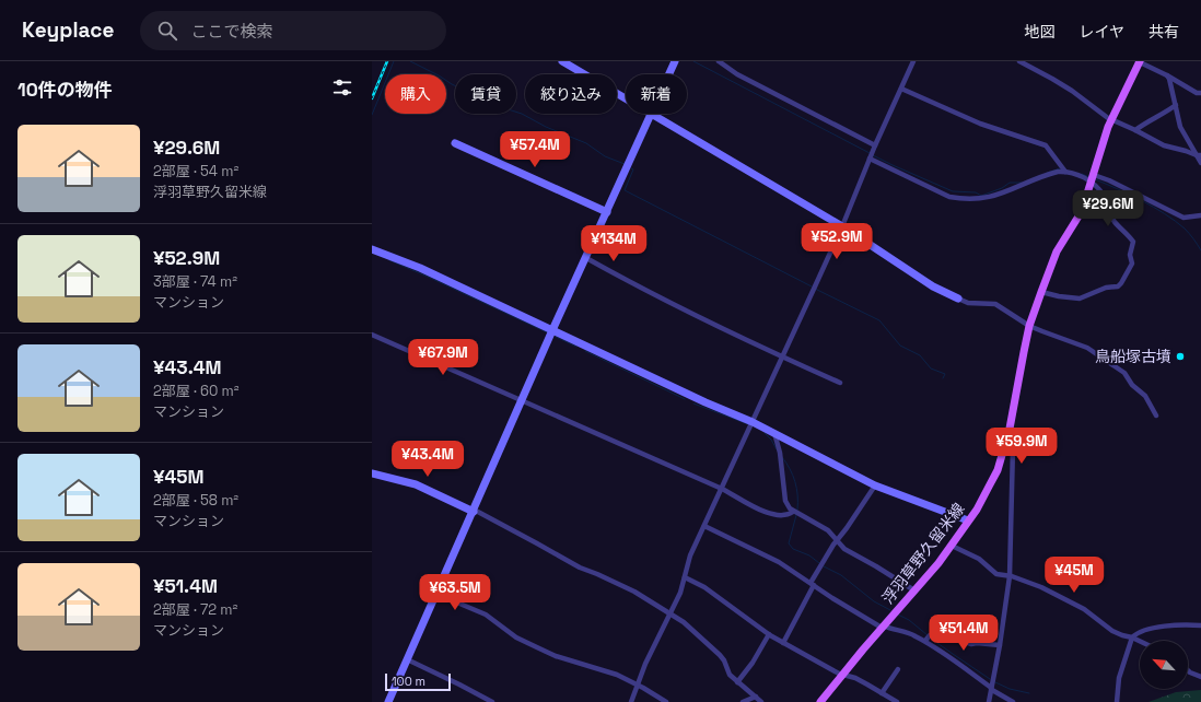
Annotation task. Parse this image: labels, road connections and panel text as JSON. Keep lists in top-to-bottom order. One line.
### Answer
{"streets":{"main road":["浮羽草野久留米線"]},"places":["鳥船塚古墳"],"scale_bar":"100 m","north":"top left","page":{"header":"Keyplace","search":"ここで検索","nav":["地図","レイヤ","共有"],"heading":"10件の物件","chip":["購入","賃貸","絞り込み","新着"],"list":[{"name":"¥29.6M","note":"2部屋 · 54 m² · 浮羽草野久留米線"},{"name":"¥52.9M","note":"3部屋 · 74 m² · マンション"},{"name":"¥43.4M","note":"2部屋 · 60 m² · マンション"},{"name":"¥45M","note":"2部屋 · 58 m² · マンション"},{"name":"¥51.4M","note":"2部屋 · 72 m² · マンション"}],"price":["¥57.4M","¥29.6M","¥52.9M","¥134M","¥67.9M","¥59.9M","¥43.4M","¥45M","¥63.5M","¥51.4M"],"scale":"100 m"}}
